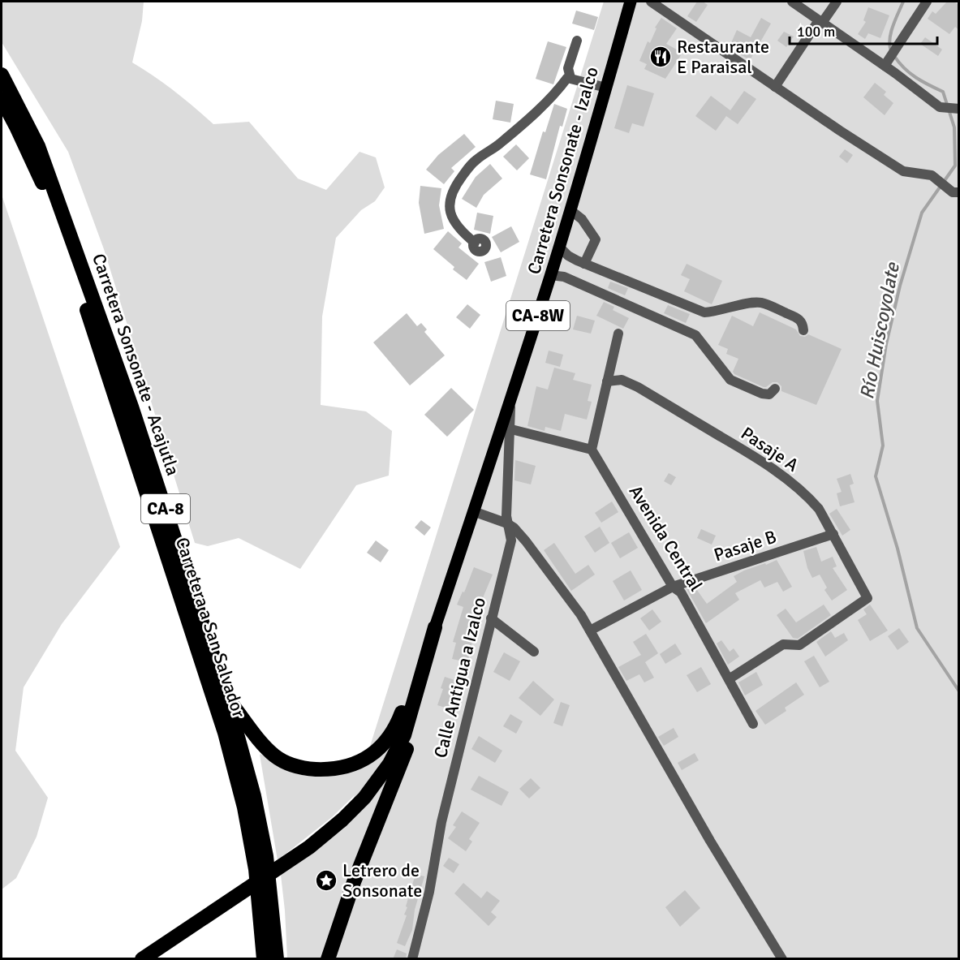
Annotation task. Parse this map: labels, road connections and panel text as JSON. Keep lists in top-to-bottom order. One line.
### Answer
{"streets":{"highway":["Carretera Sonsonate - Acajutla","CA-8","Carretera a San Salvador"],"main road":["Carretera Sonsonate - Izalco","CA-8W"],"street":["Pasaje A","Avenida Central","Pasaje B","Calle Antigua a Izalco"]},"crossings":[["Carretera Sonsonate - Izalco","Calle Antigua a Izalco"],["Pasaje A","Avenida Central"],["Pasaje A","Pasaje B"],["Avenida Central","Pasaje B"]],"water":["Río Huiscoyolate"],"places":{"restaurant":["Restaurante E Paraisal"],"place":["Letrero de Sonsonate"]},"scale_bar":"100 m"}
